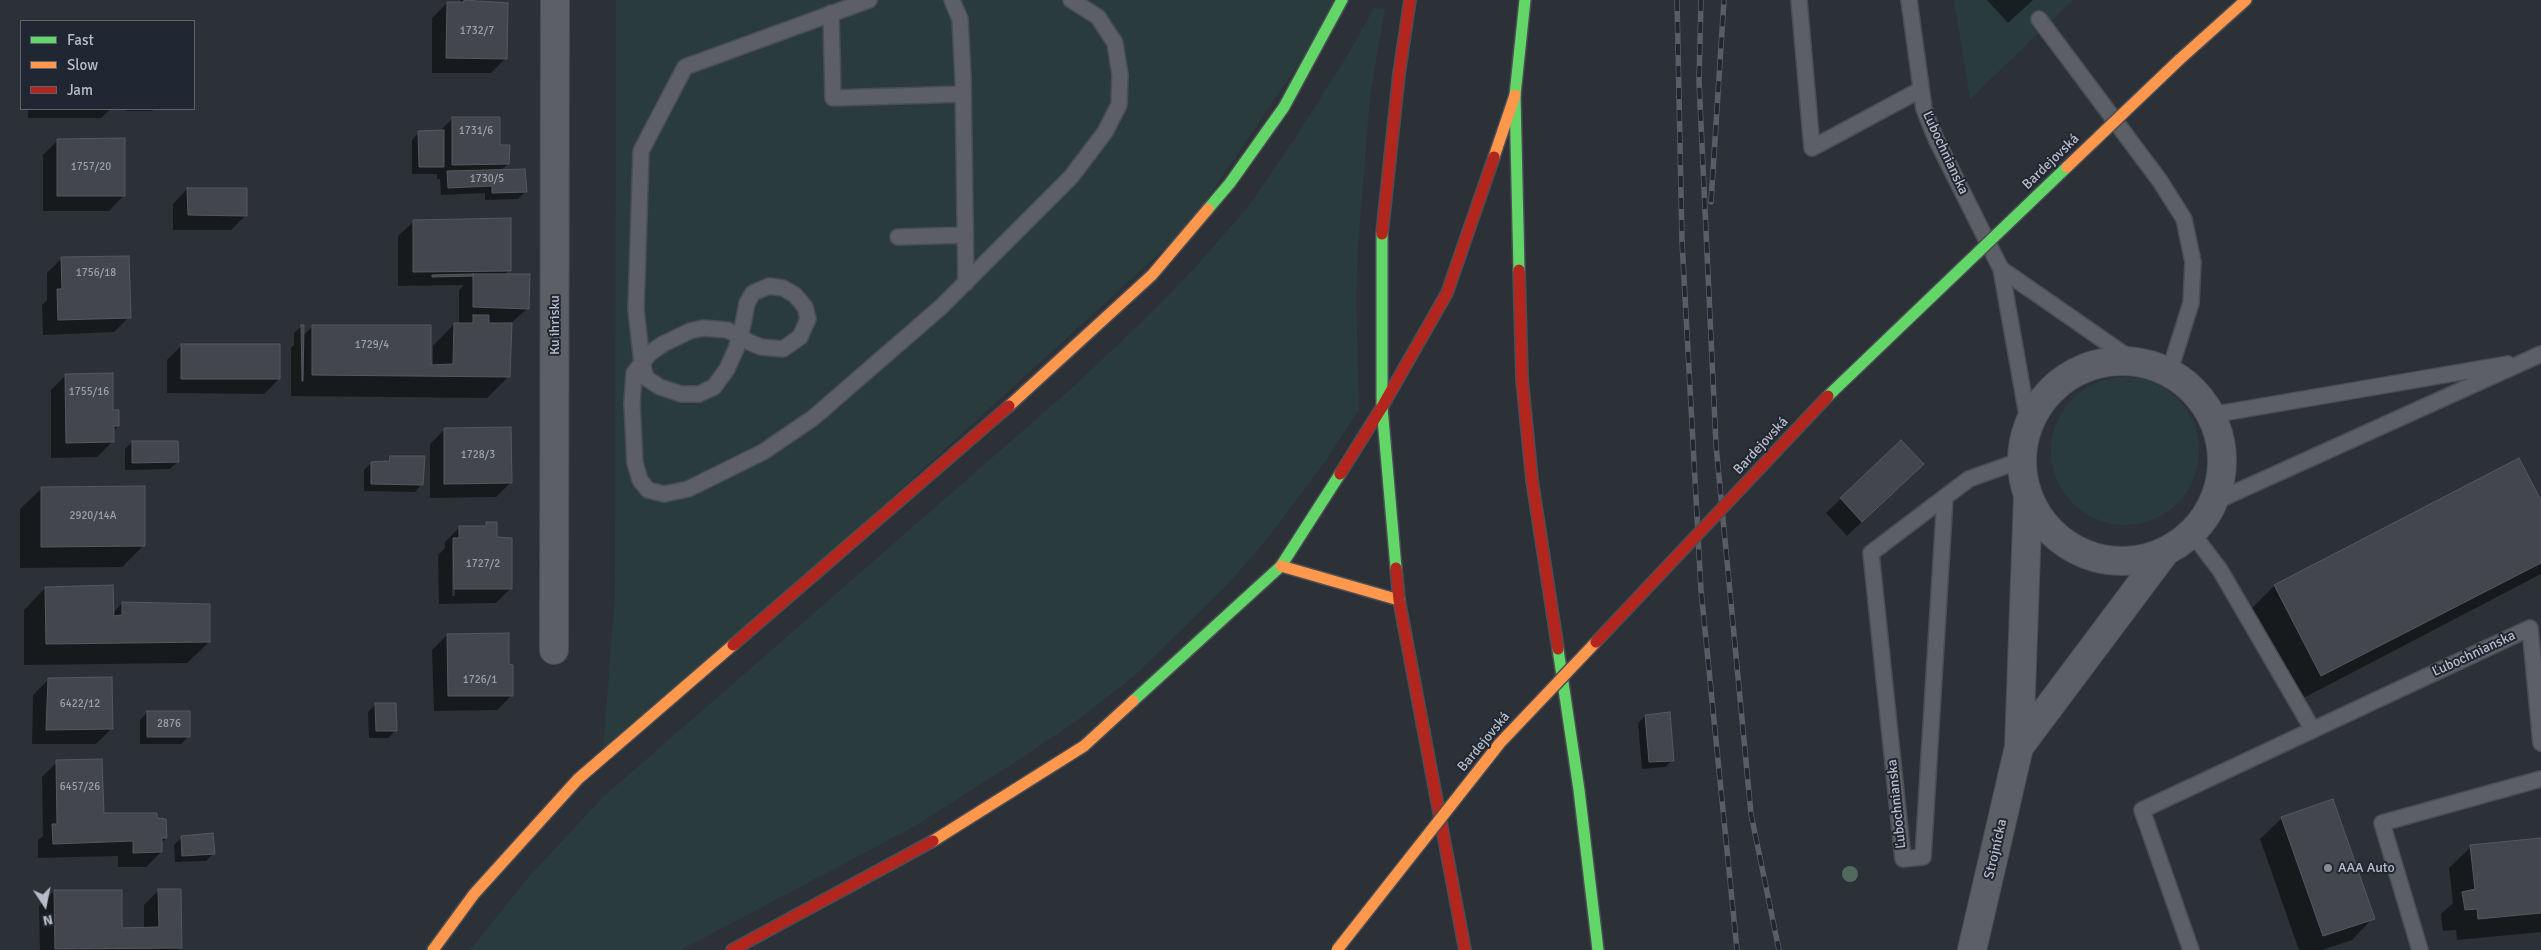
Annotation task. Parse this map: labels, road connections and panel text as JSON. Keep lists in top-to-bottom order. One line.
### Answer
{"streets":{"main road":["Bardejovská"],"street":["Ku ihrisku","Strojnícka"],"lane":["Ľubochnianska"]},"places":["AAA Auto"],"house_numbers":["1732/7","1731/6","1757/20","1730/5","1756/18","1729/4","1755/16","1728/3","2920/14A","1727/2","1726/1","6422/12","2876","6457/26"],"legend":["Fast","Slow","Jam"],"north":"bottom"}
